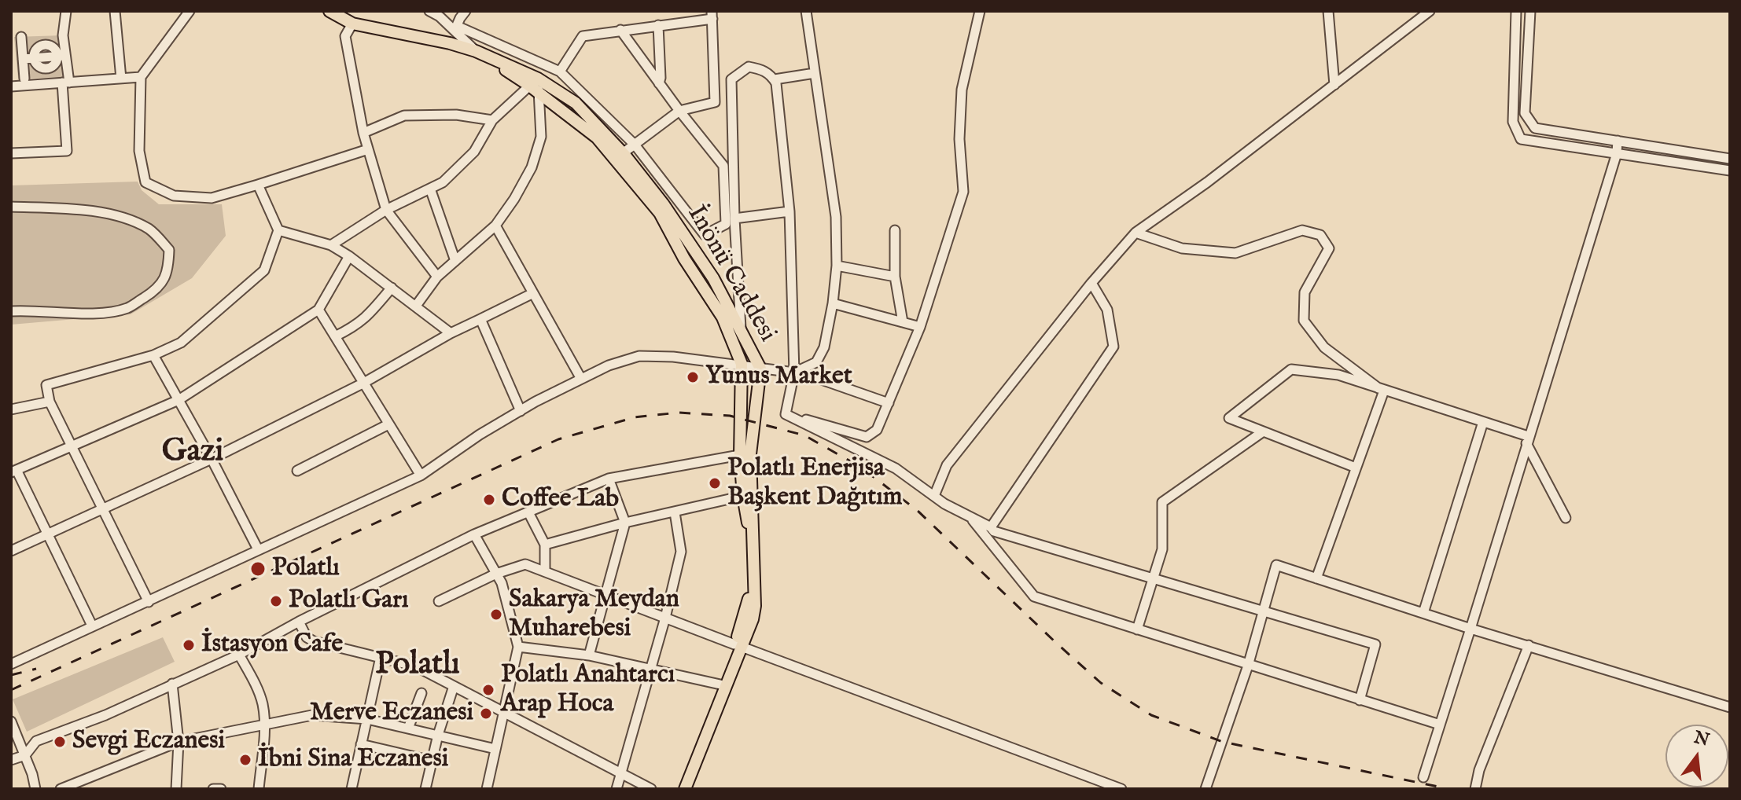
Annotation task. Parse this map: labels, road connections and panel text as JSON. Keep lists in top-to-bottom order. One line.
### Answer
{"streets":{"main road":["İnönü Caddesi"]},"districts":["Gazi","Polatlı"],"places":["Yunus Market","Polatlı Enerjisa Başkent Dağıtım","Coffee Lab","Polatlı","Polatlı Garı","Sakarya Meydan Muharebesi","İstasyon Cafe","Polatlı Anahtarcı Arap Hoca","Merve Eczanesi","Sevgi Eczanesi","İbni Sina Eczanesi"],"north":"top"}
